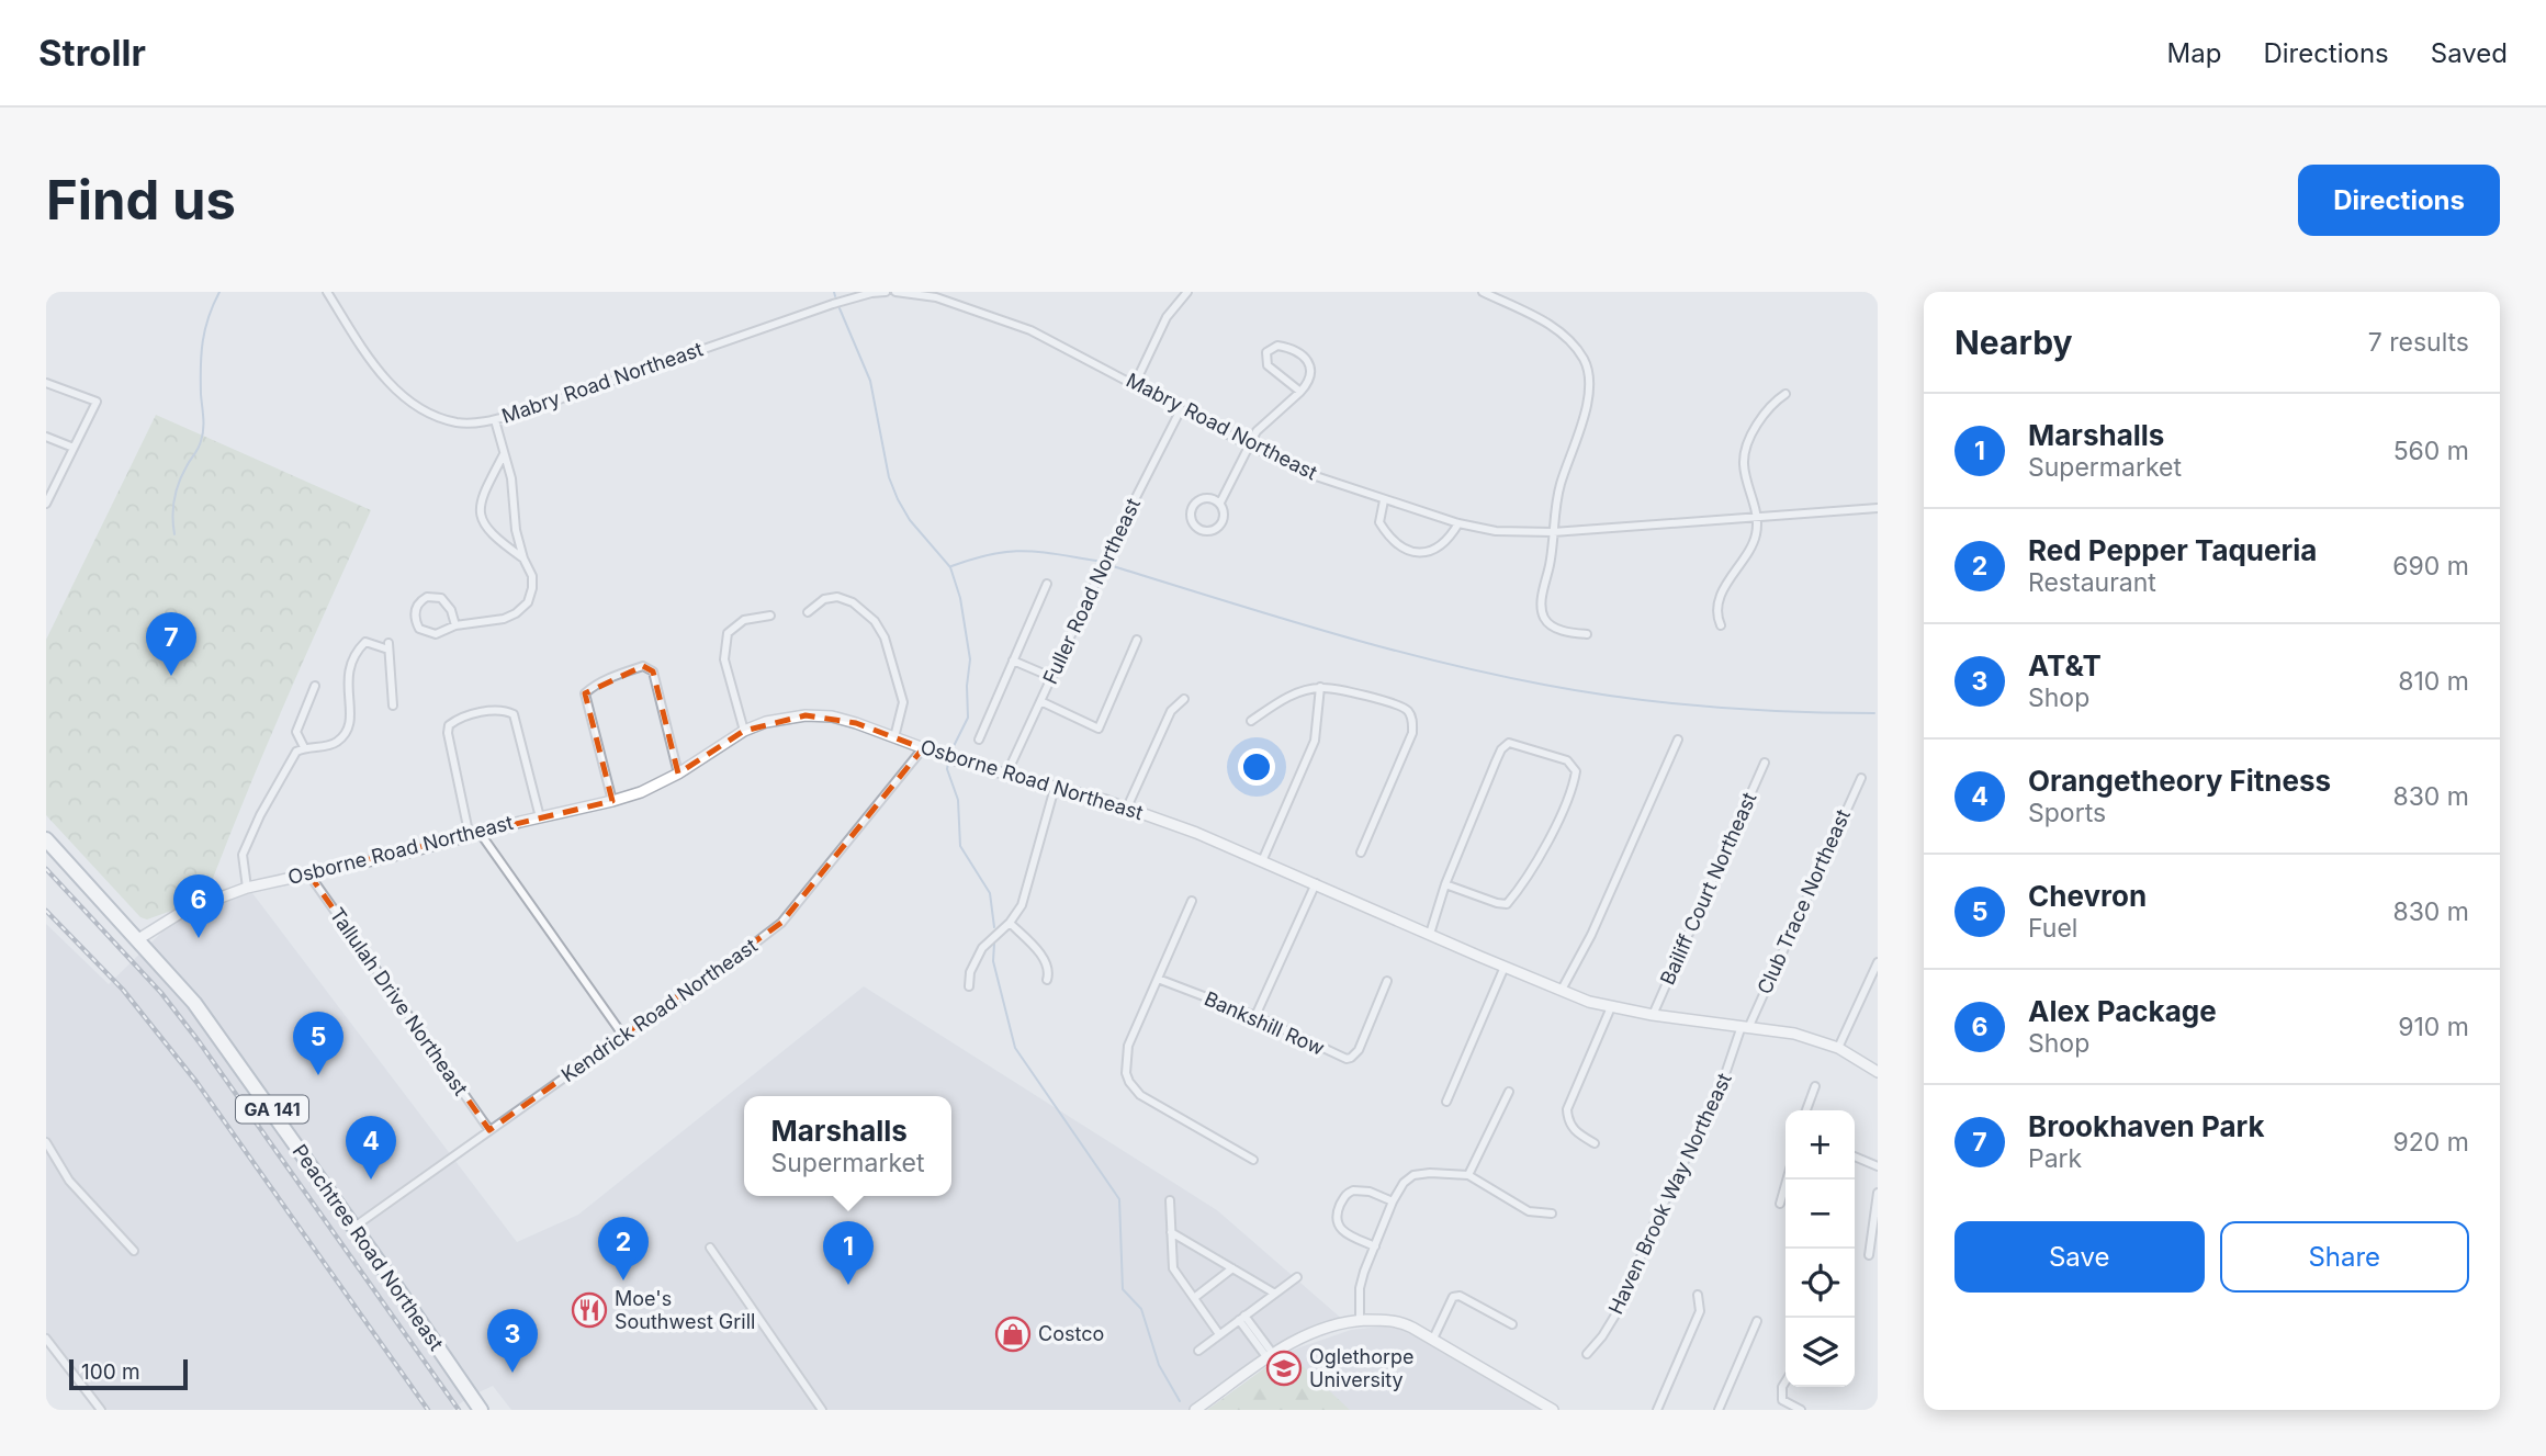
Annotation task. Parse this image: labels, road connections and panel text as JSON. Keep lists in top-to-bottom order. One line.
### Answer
{"streets":{"highway":["GA 141","Peachtree Road Northeast"],"street":["Mabry Road Northeast","Fuller Road Northeast","Osborne Road Northeast","Bailiff Court Northeast","Club Trace Northeast","Tallulah Drive Northeast","Kendrick Road Northeast","Bankshill Row","Haven Brook Way Northeast"]},"crossings":[["Mabry Road Northeast","Fuller Road Northeast"],["Fuller Road Northeast","Osborne Road Northeast"],["Osborne Road Northeast","Bailiff Court Northeast"],["Osborne Road Northeast","Club Trace Northeast"],["Osborne Road Northeast","Tallulah Drive Northeast"],["Osborne Road Northeast","Kendrick Road Northeast"],["Osborne Road Northeast","Haven Brook Way Northeast"],["Osborne Road Northeast","Peachtree Road Northeast"],["Club Trace Northeast","Haven Brook Way Northeast"],["Tallulah Drive Northeast","Kendrick Road Northeast"],["Kendrick Road Northeast","Peachtree Road Northeast"]],"places":{"restaurant":["Moe's Southwest Grill"],"shop":["Costco"],"school or university":["Oglethorpe University"]},"scale_bar":"100 m","page":{"header":"Strollr","nav":["Map","Directions","Saved"],"buttons":["Directions",["Save","Share"]],"title":"Find us","heading":["Nearby","7 results"],"list":[{"mark":"1","name":"Marshalls","note":"Supermarket","value":"560 m"},{"mark":"2","name":"Red Pepper Taqueria","note":"Restaurant","value":"690 m"},{"mark":"3","name":"AT&T","note":"Shop","value":"810 m"},{"mark":"4","name":"Orangetheory Fitness","note":"Sports","value":"830 m"},{"mark":"5","name":"Chevron","note":"Fuel","value":"830 m"},{"mark":"6","name":"Alex Package","note":"Shop","value":"910 m"},{"mark":"7","name":"Brookhaven Park","note":"Park","value":"920 m"}],"pins":["7","6","5","4","2","1","3"],"popup":["Marshalls","Supermarket"],"map_buttons":["+","−"],"scale":"100 m"}}
